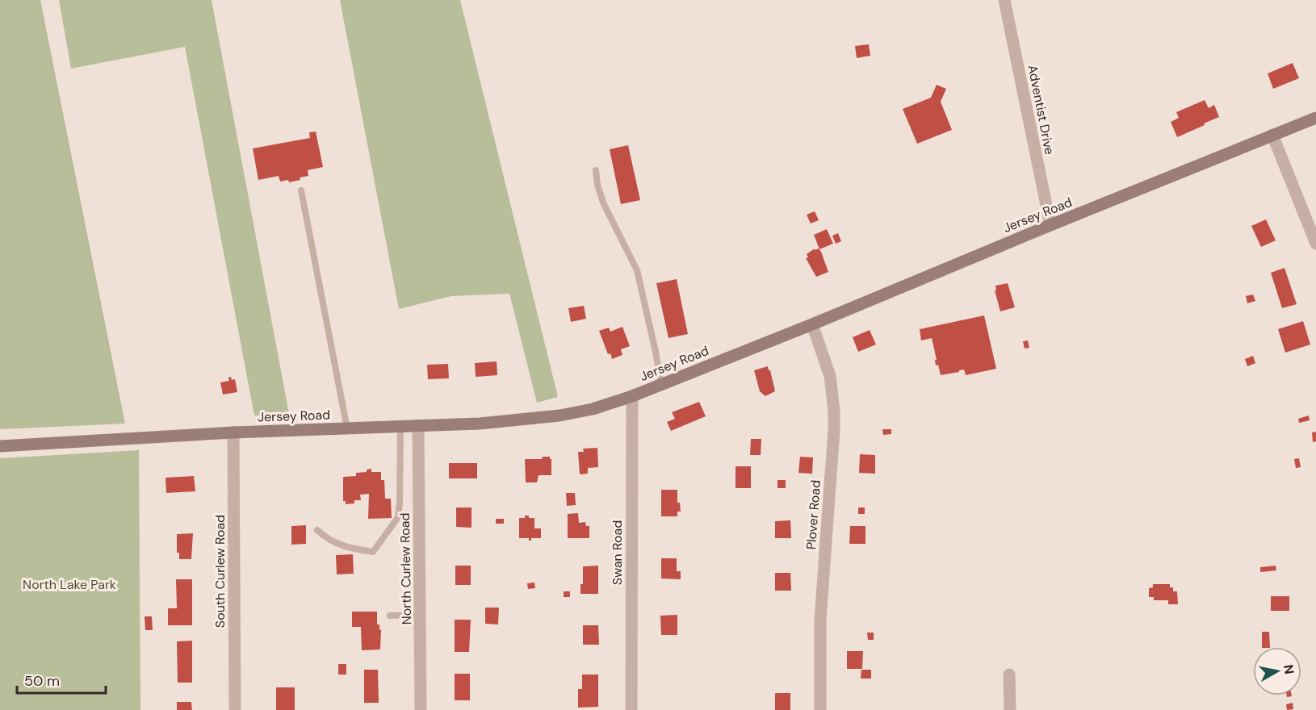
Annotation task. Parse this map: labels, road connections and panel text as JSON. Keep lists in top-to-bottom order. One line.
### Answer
{"streets":{"street":["Adventist Drive","Jersey Road","Plover Road","Swan Road","North Curlew Road","South Curlew Road"]},"crossings":[["Adventist Drive","Jersey Road"],["Jersey Road","Plover Road"],["Jersey Road","Swan Road"],["Jersey Road","North Curlew Road"],["Jersey Road","South Curlew Road"]],"parks":["North Lake Park"],"scale_bar":"50 m","north":"right"}
